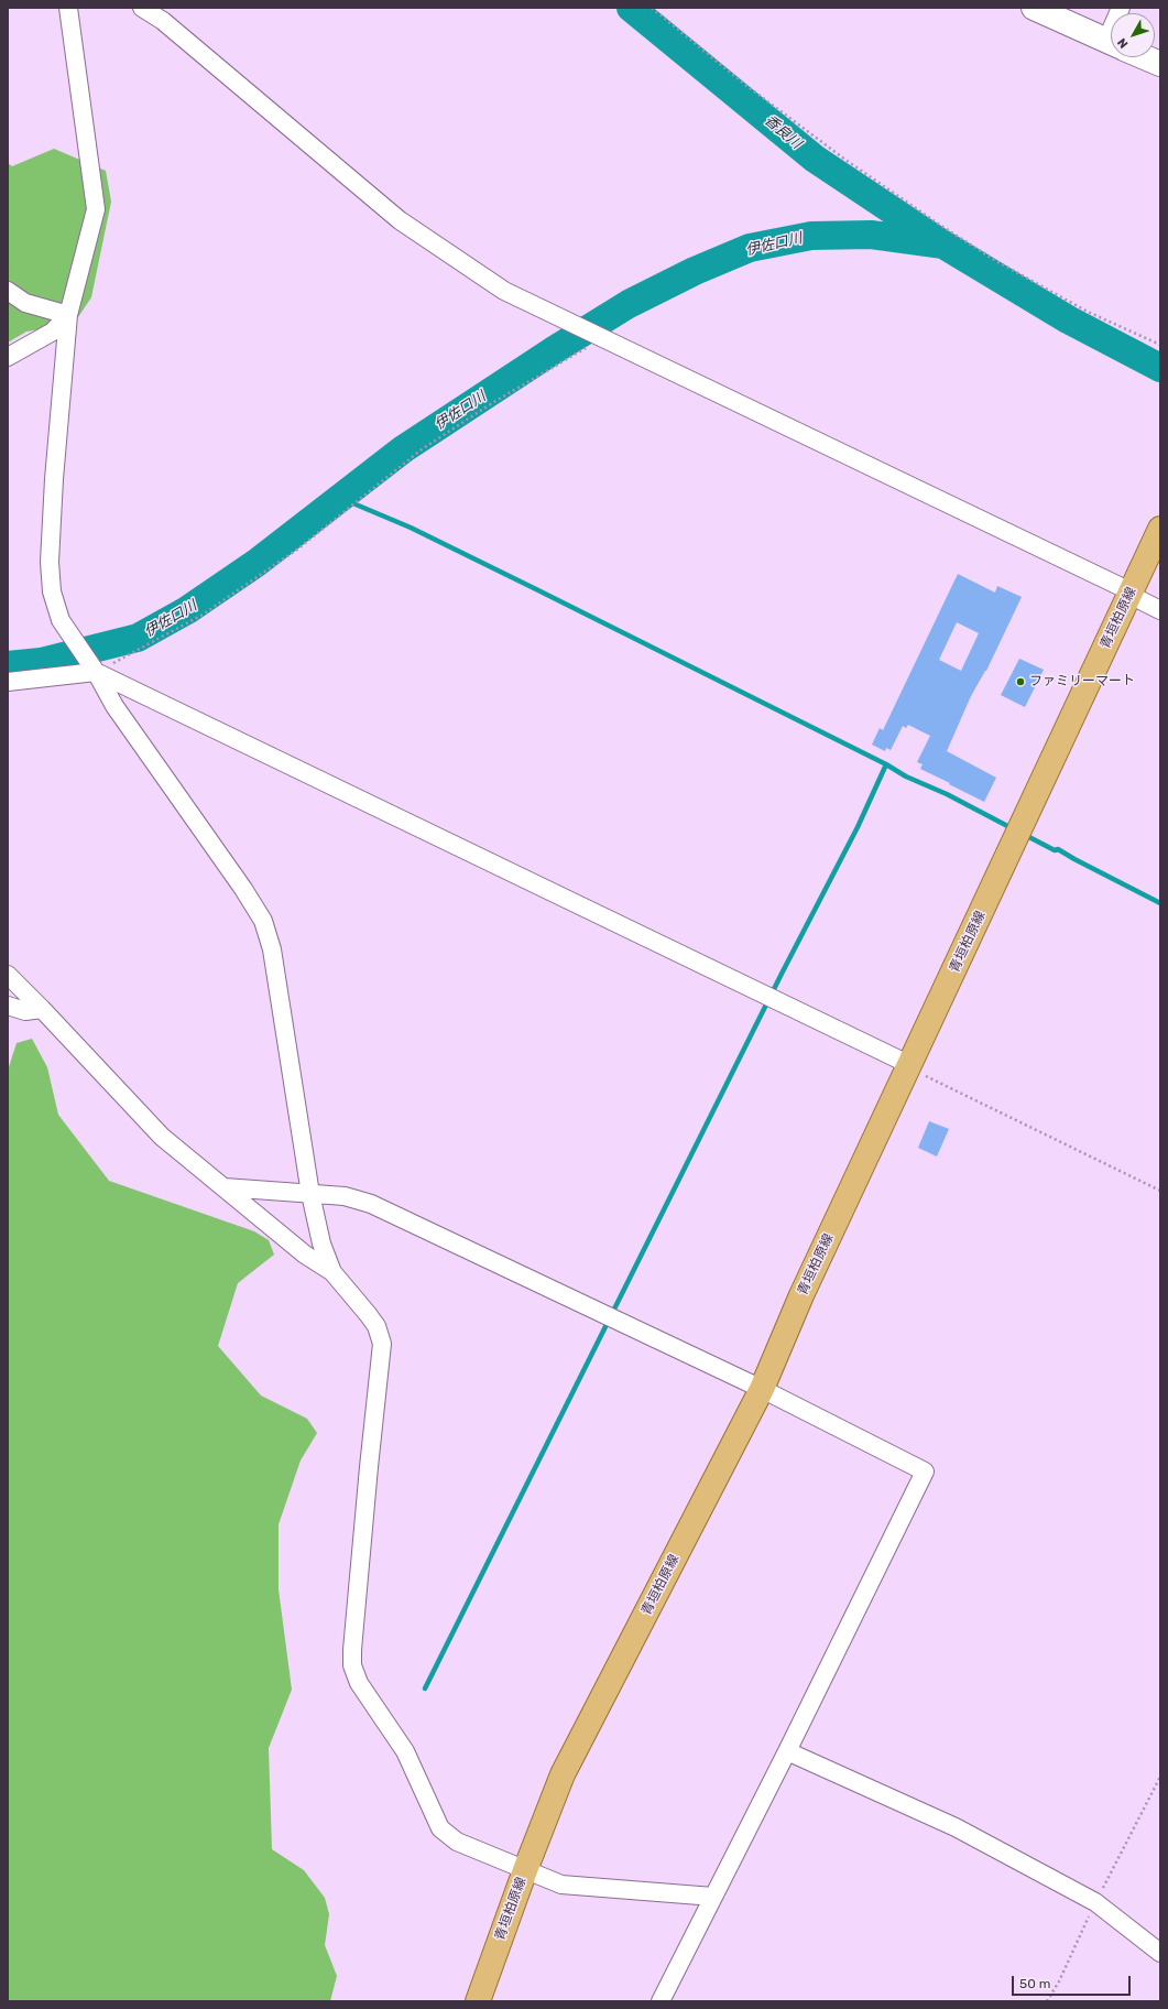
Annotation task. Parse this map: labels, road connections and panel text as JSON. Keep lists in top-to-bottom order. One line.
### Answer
{"streets":{"main road":["青垣柏原線"]},"water":["香良川","伊佐口川"],"places":["ファミリーマート"],"scale_bar":"50 m","north":"bottom left"}
